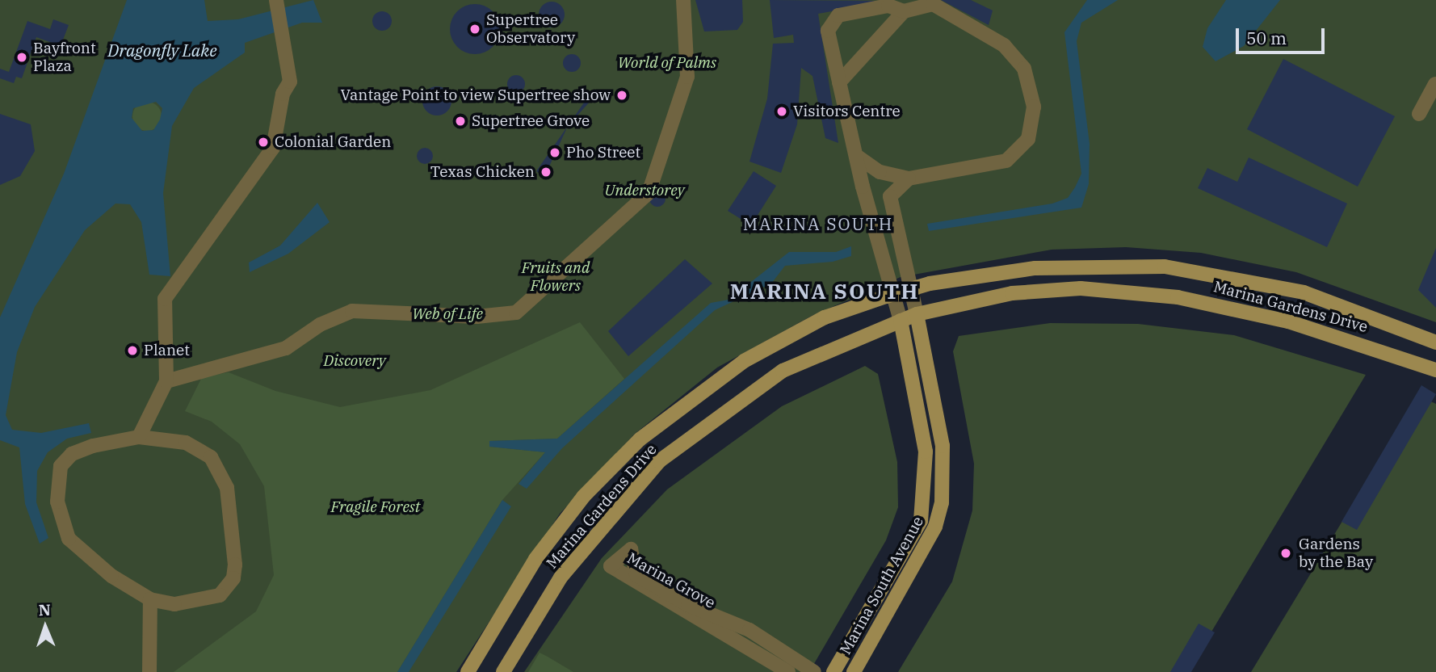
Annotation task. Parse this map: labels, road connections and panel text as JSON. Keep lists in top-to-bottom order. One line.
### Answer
{"streets":{"main road":["Marina Gardens Drive","Marina South Avenue"],"street":["Marina Grove"]},"crossings":[["Marina Gardens Drive","Marina South Avenue"]],"districts":["MARINA SOUTH","MARINA SOUTH"],"water":["Dragonfly Lake"],"parks":["World of Palms","Understorey","Fruits and Flowers","Web of Life","Discovery","Fragile Forest"],"places":["Supertree Observatory","Bayfront Plaza","Vantage Point to view Supertree show","Visitors Centre","Supertree Grove","Colonial Garden","Pho Street","Texas Chicken","Planet","Gardens by the Bay"],"scale_bar":"50 m","north":"top"}
